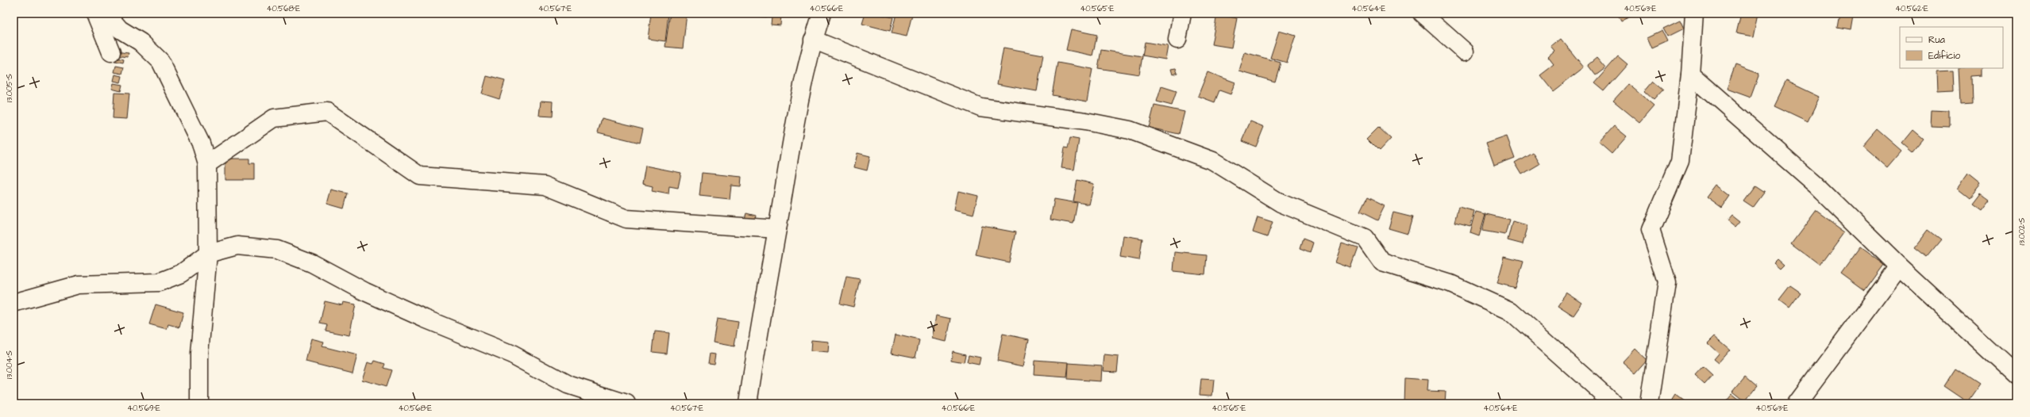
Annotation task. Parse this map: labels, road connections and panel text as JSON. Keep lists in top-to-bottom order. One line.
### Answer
{"legend":["Rua","Edifício"],"coordinates":["40.568°E","40.567°E","40.566°E","40.565°E","40.564°E","40.563°E","40.562°E","13.005°S","13.002°S","13.004°S","40.569°E"]}
